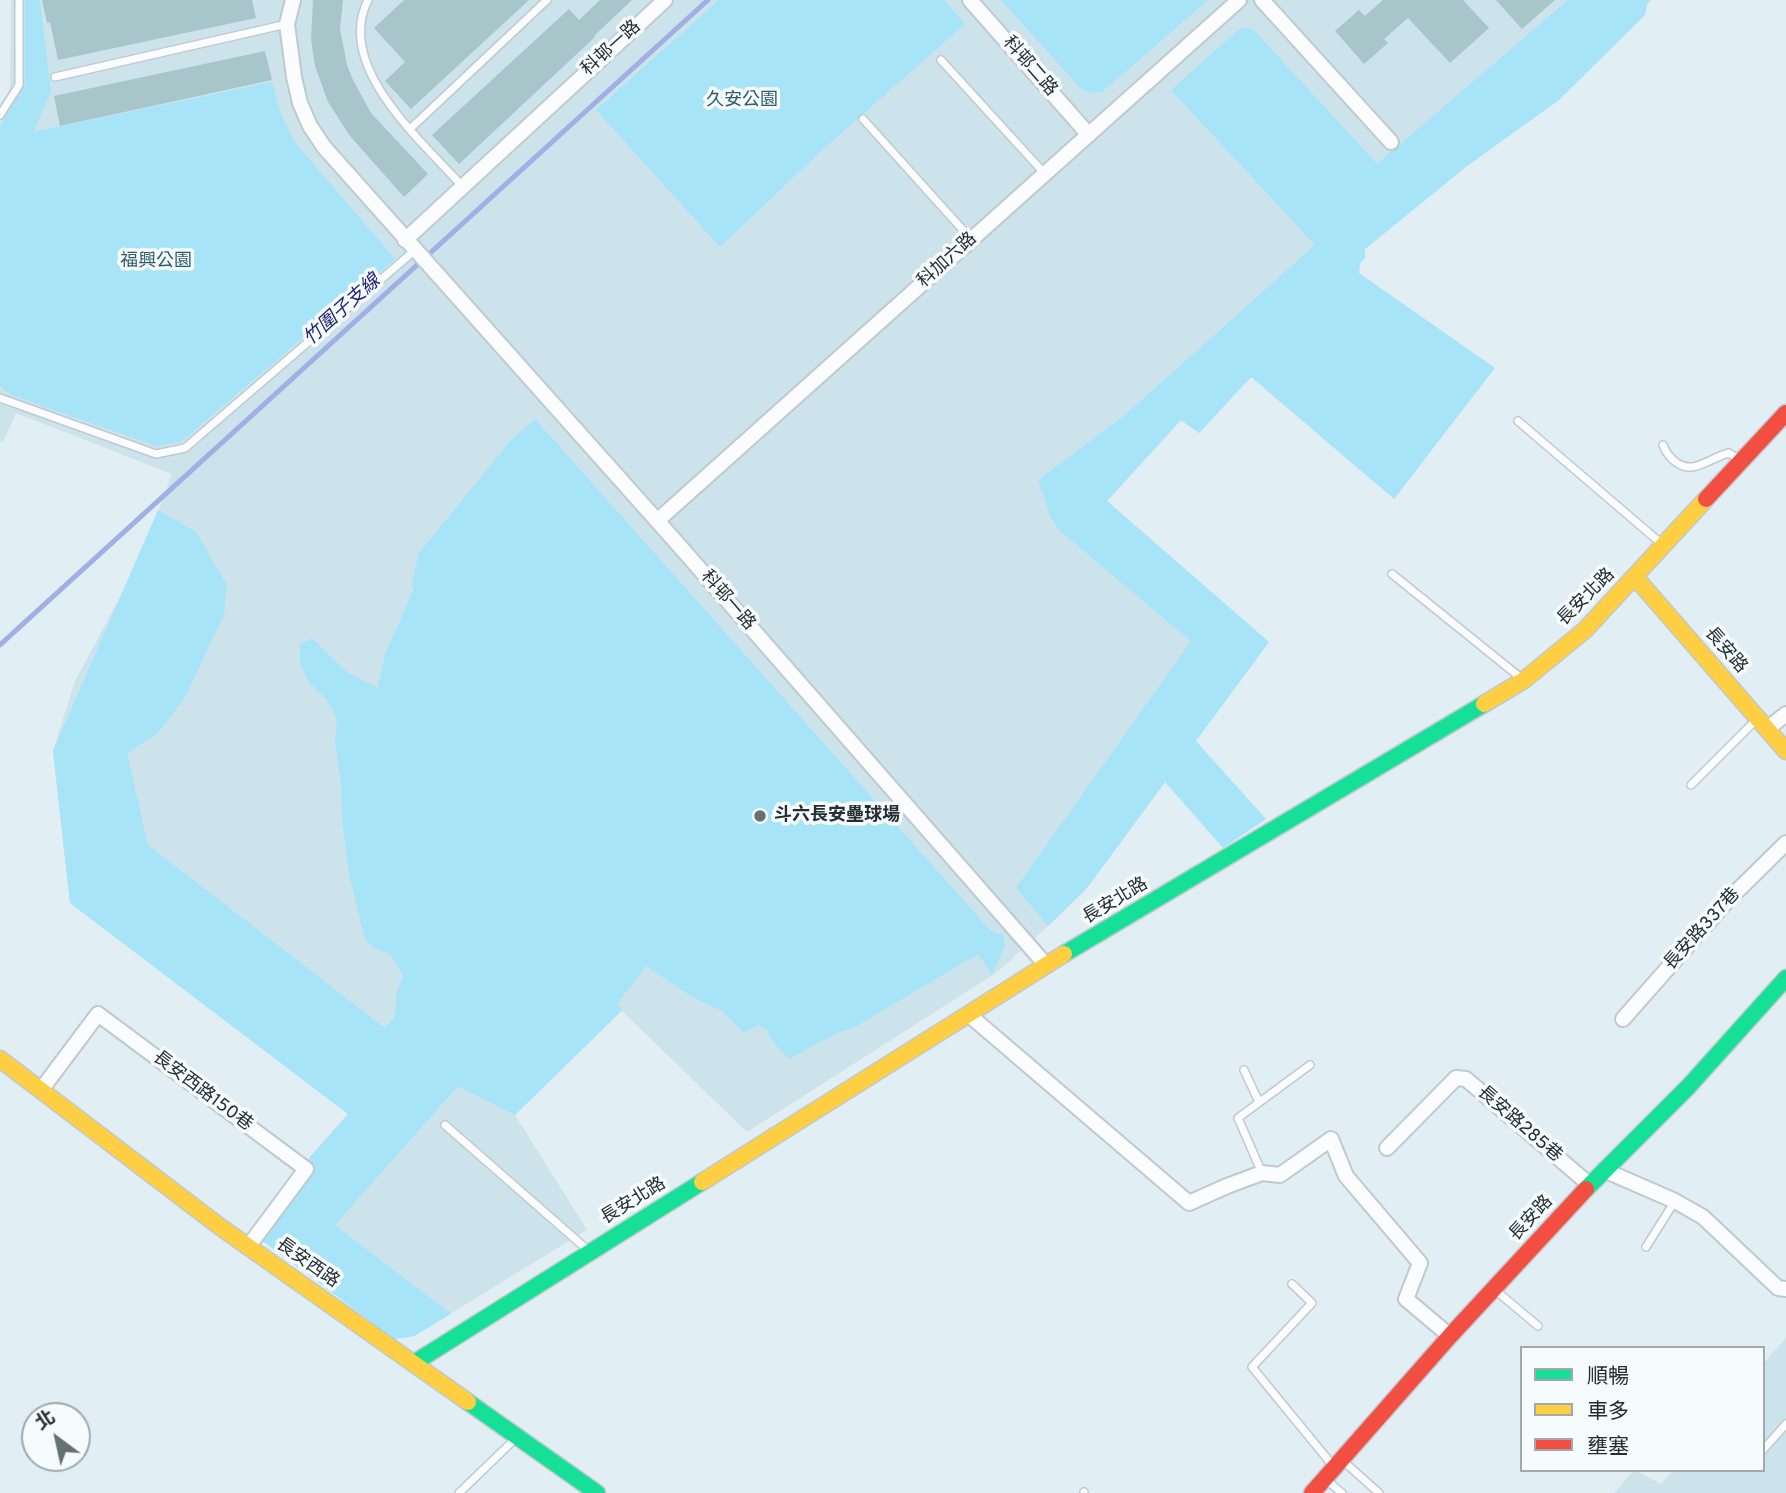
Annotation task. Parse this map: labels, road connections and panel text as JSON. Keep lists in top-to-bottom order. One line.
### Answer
{"streets":{"street":["科邨一路","科邨二路","科加六路","長安北路","長安路","長安路337巷","長安西路150巷","長安路285巷","長安西路"]},"crossings":[["科邨一路","科加六路"],["科邨一路","長安北路"],["科邨二路","科加六路"],["長安北路","長安路"],["長安北路","長安西路"],["長安路","長安路285巷"],["長安西路150巷","長安西路"]],"water":["竹圍子支線"],"parks":["久安公園","福興公園"],"places":["斗六長安壘球場"],"legend":["順暢","車多","壅塞"],"north":"top left"}
